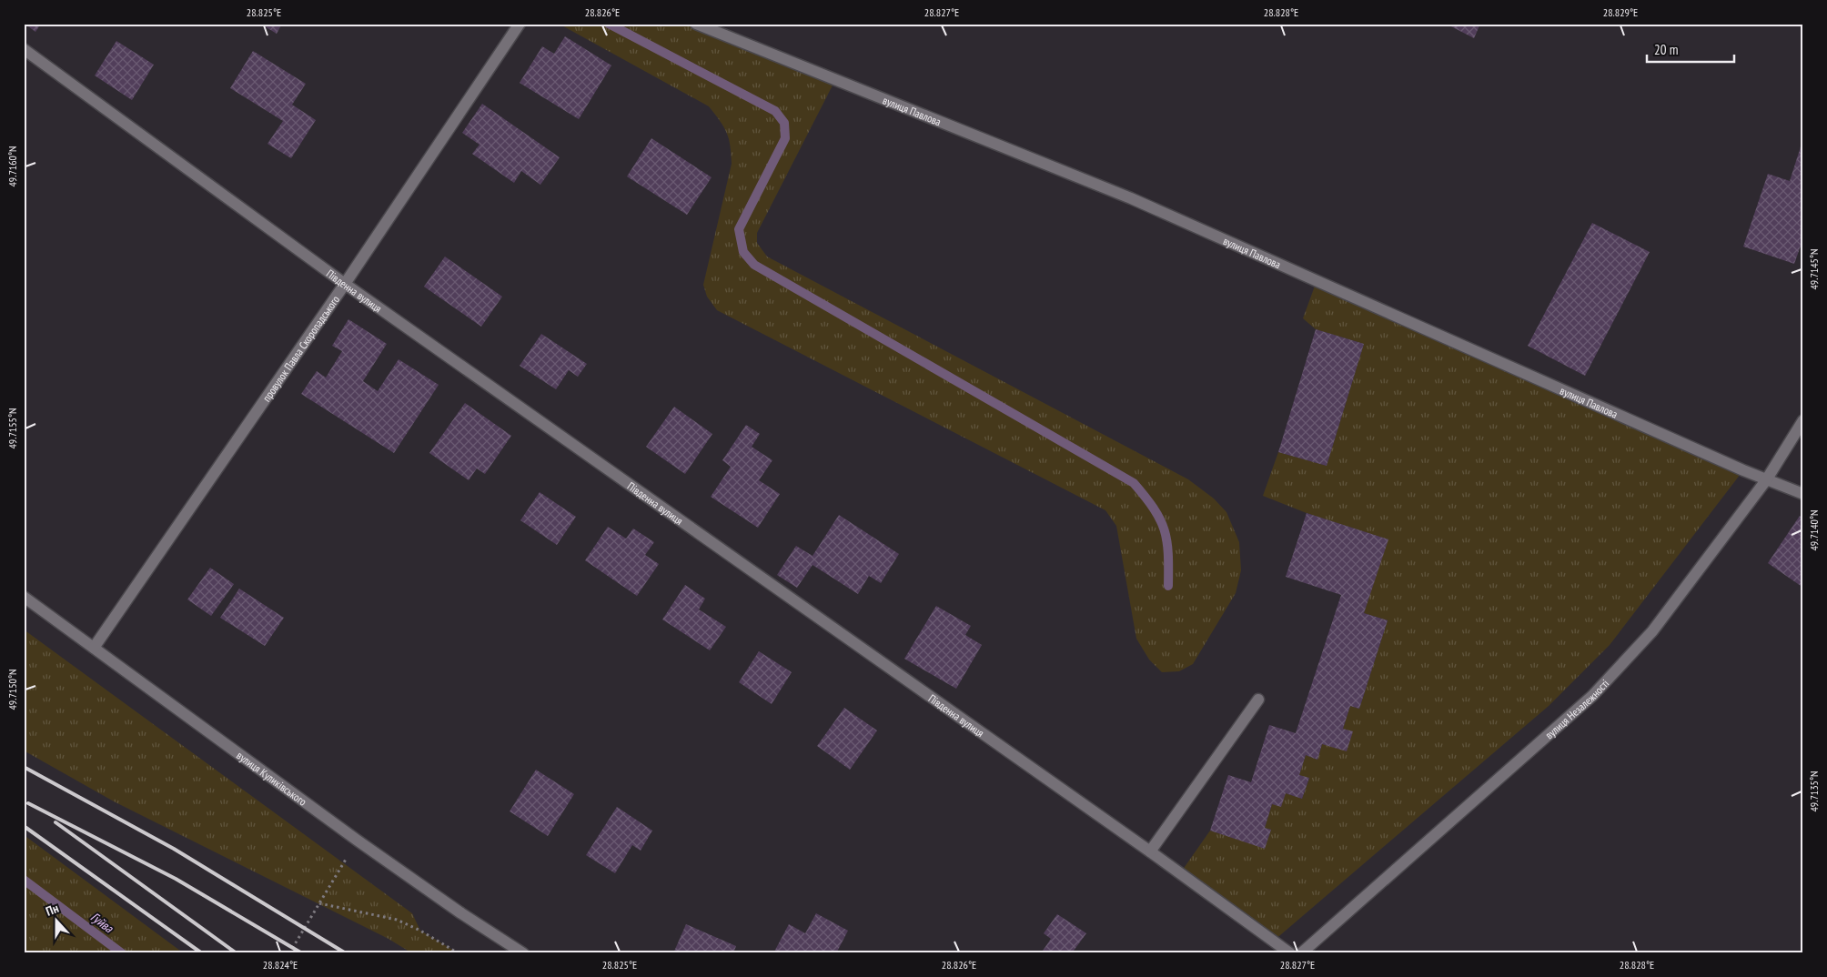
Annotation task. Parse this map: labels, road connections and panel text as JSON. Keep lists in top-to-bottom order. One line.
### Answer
{"streets":{"street":["вулиця Павлова","Південна вулиця","провулок Павла Скоропадського","вулиця Незалежності","вулиця Куликівського"]},"crossings":[["вулиця Павлова","вулиця Незалежності"],["Південна вулиця","провулок Павла Скоропадського"],["провулок Павла Скоропадського","вулиця Куликівського"]],"water":["Гуйва"],"scale_bar":"20 m","north":"top","coordinates":["28.825°E","28.826°E","28.827°E","28.828°E","28.829°E","49.7160°N","49.7145°N","49.7155°N","49.7140°N","49.7150°N","49.7135°N","28.824°E"]}
